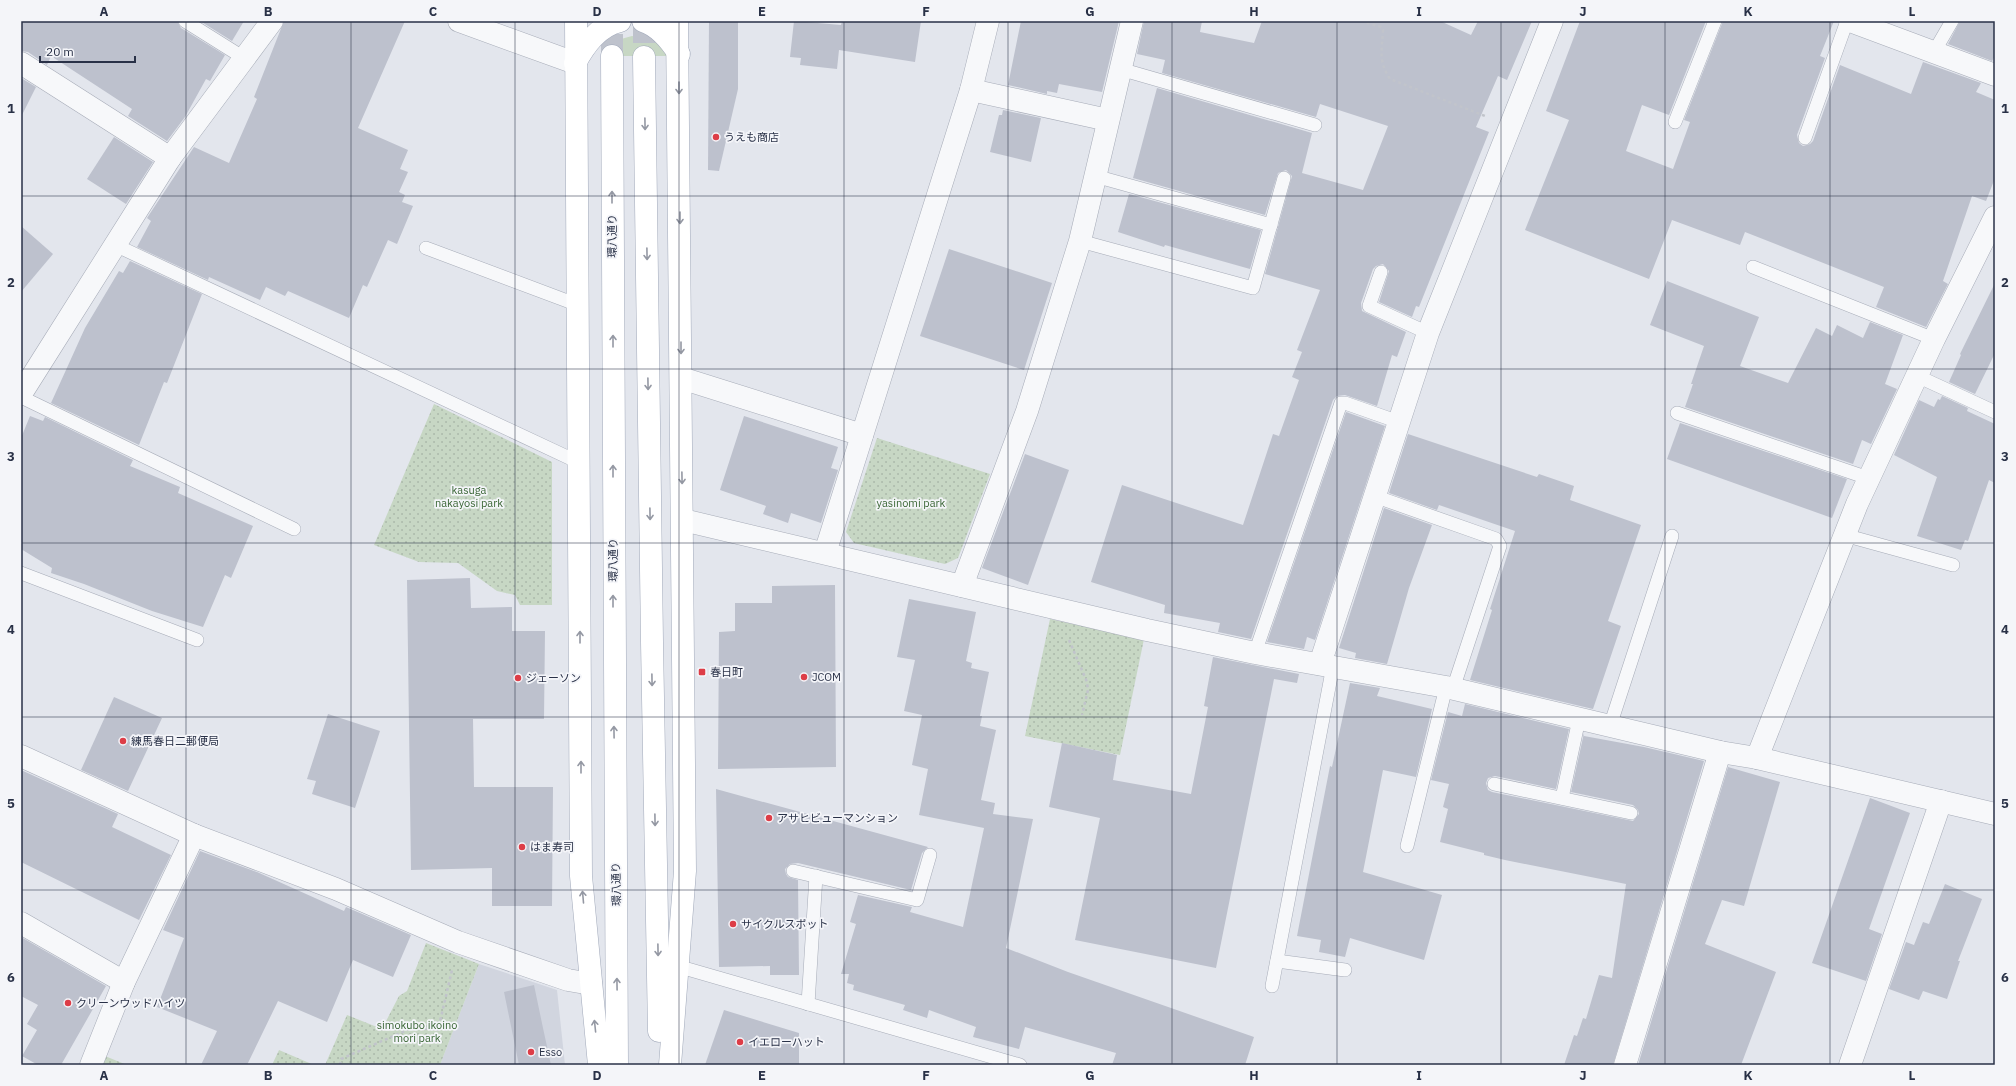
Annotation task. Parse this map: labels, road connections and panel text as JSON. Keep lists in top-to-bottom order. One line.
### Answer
{"streets":{"main road":["環八通り"]},"parks":["kasuga nakayosi park","yasinomi park","simokubo ikoino mori park"],"places":{"other":["うえも商店","JCOM","ジェーソン","練馬春日二郵便局","アサヒビューマンション","はま寿司","サイクルスポット","クリーンウッドハイツ","イエローハット","Esso"],"transit":["春日町"]},"scale_bar":"20 m","grid":{"columns":["A","B","C","D","E","F","G","H","I","J","K","L"],"rows":["1","2","3","4","5","6"]}}
